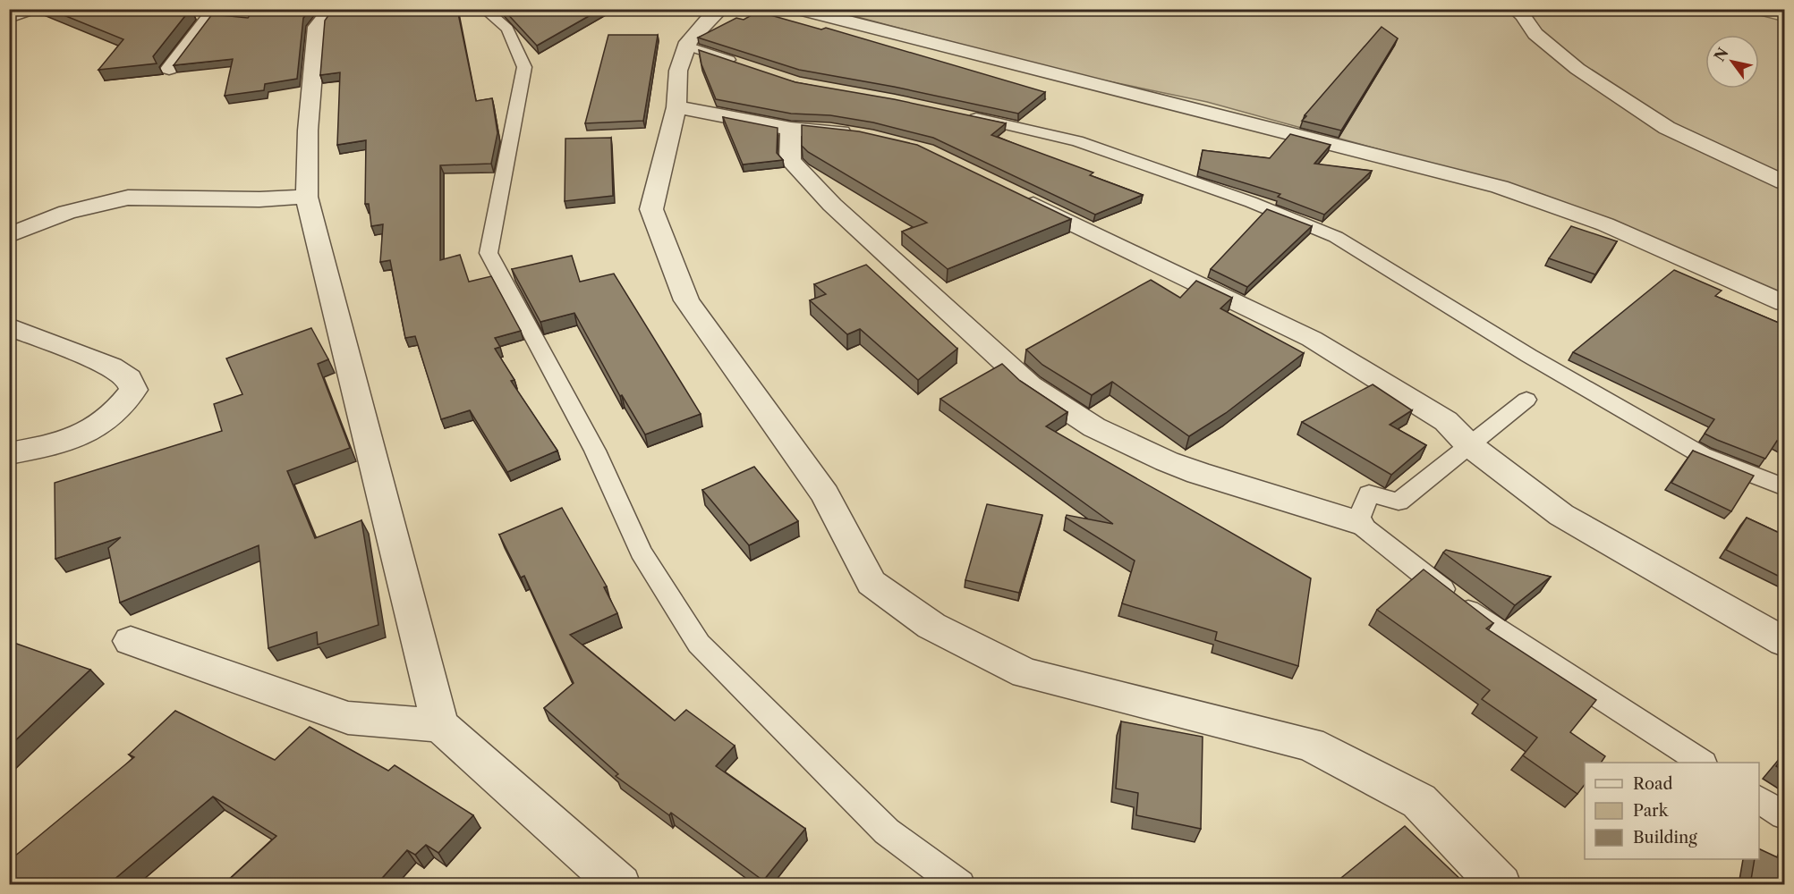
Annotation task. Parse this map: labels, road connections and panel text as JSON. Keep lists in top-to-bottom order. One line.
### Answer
{"legend":["Road","Park","Building"],"north":"top left"}
